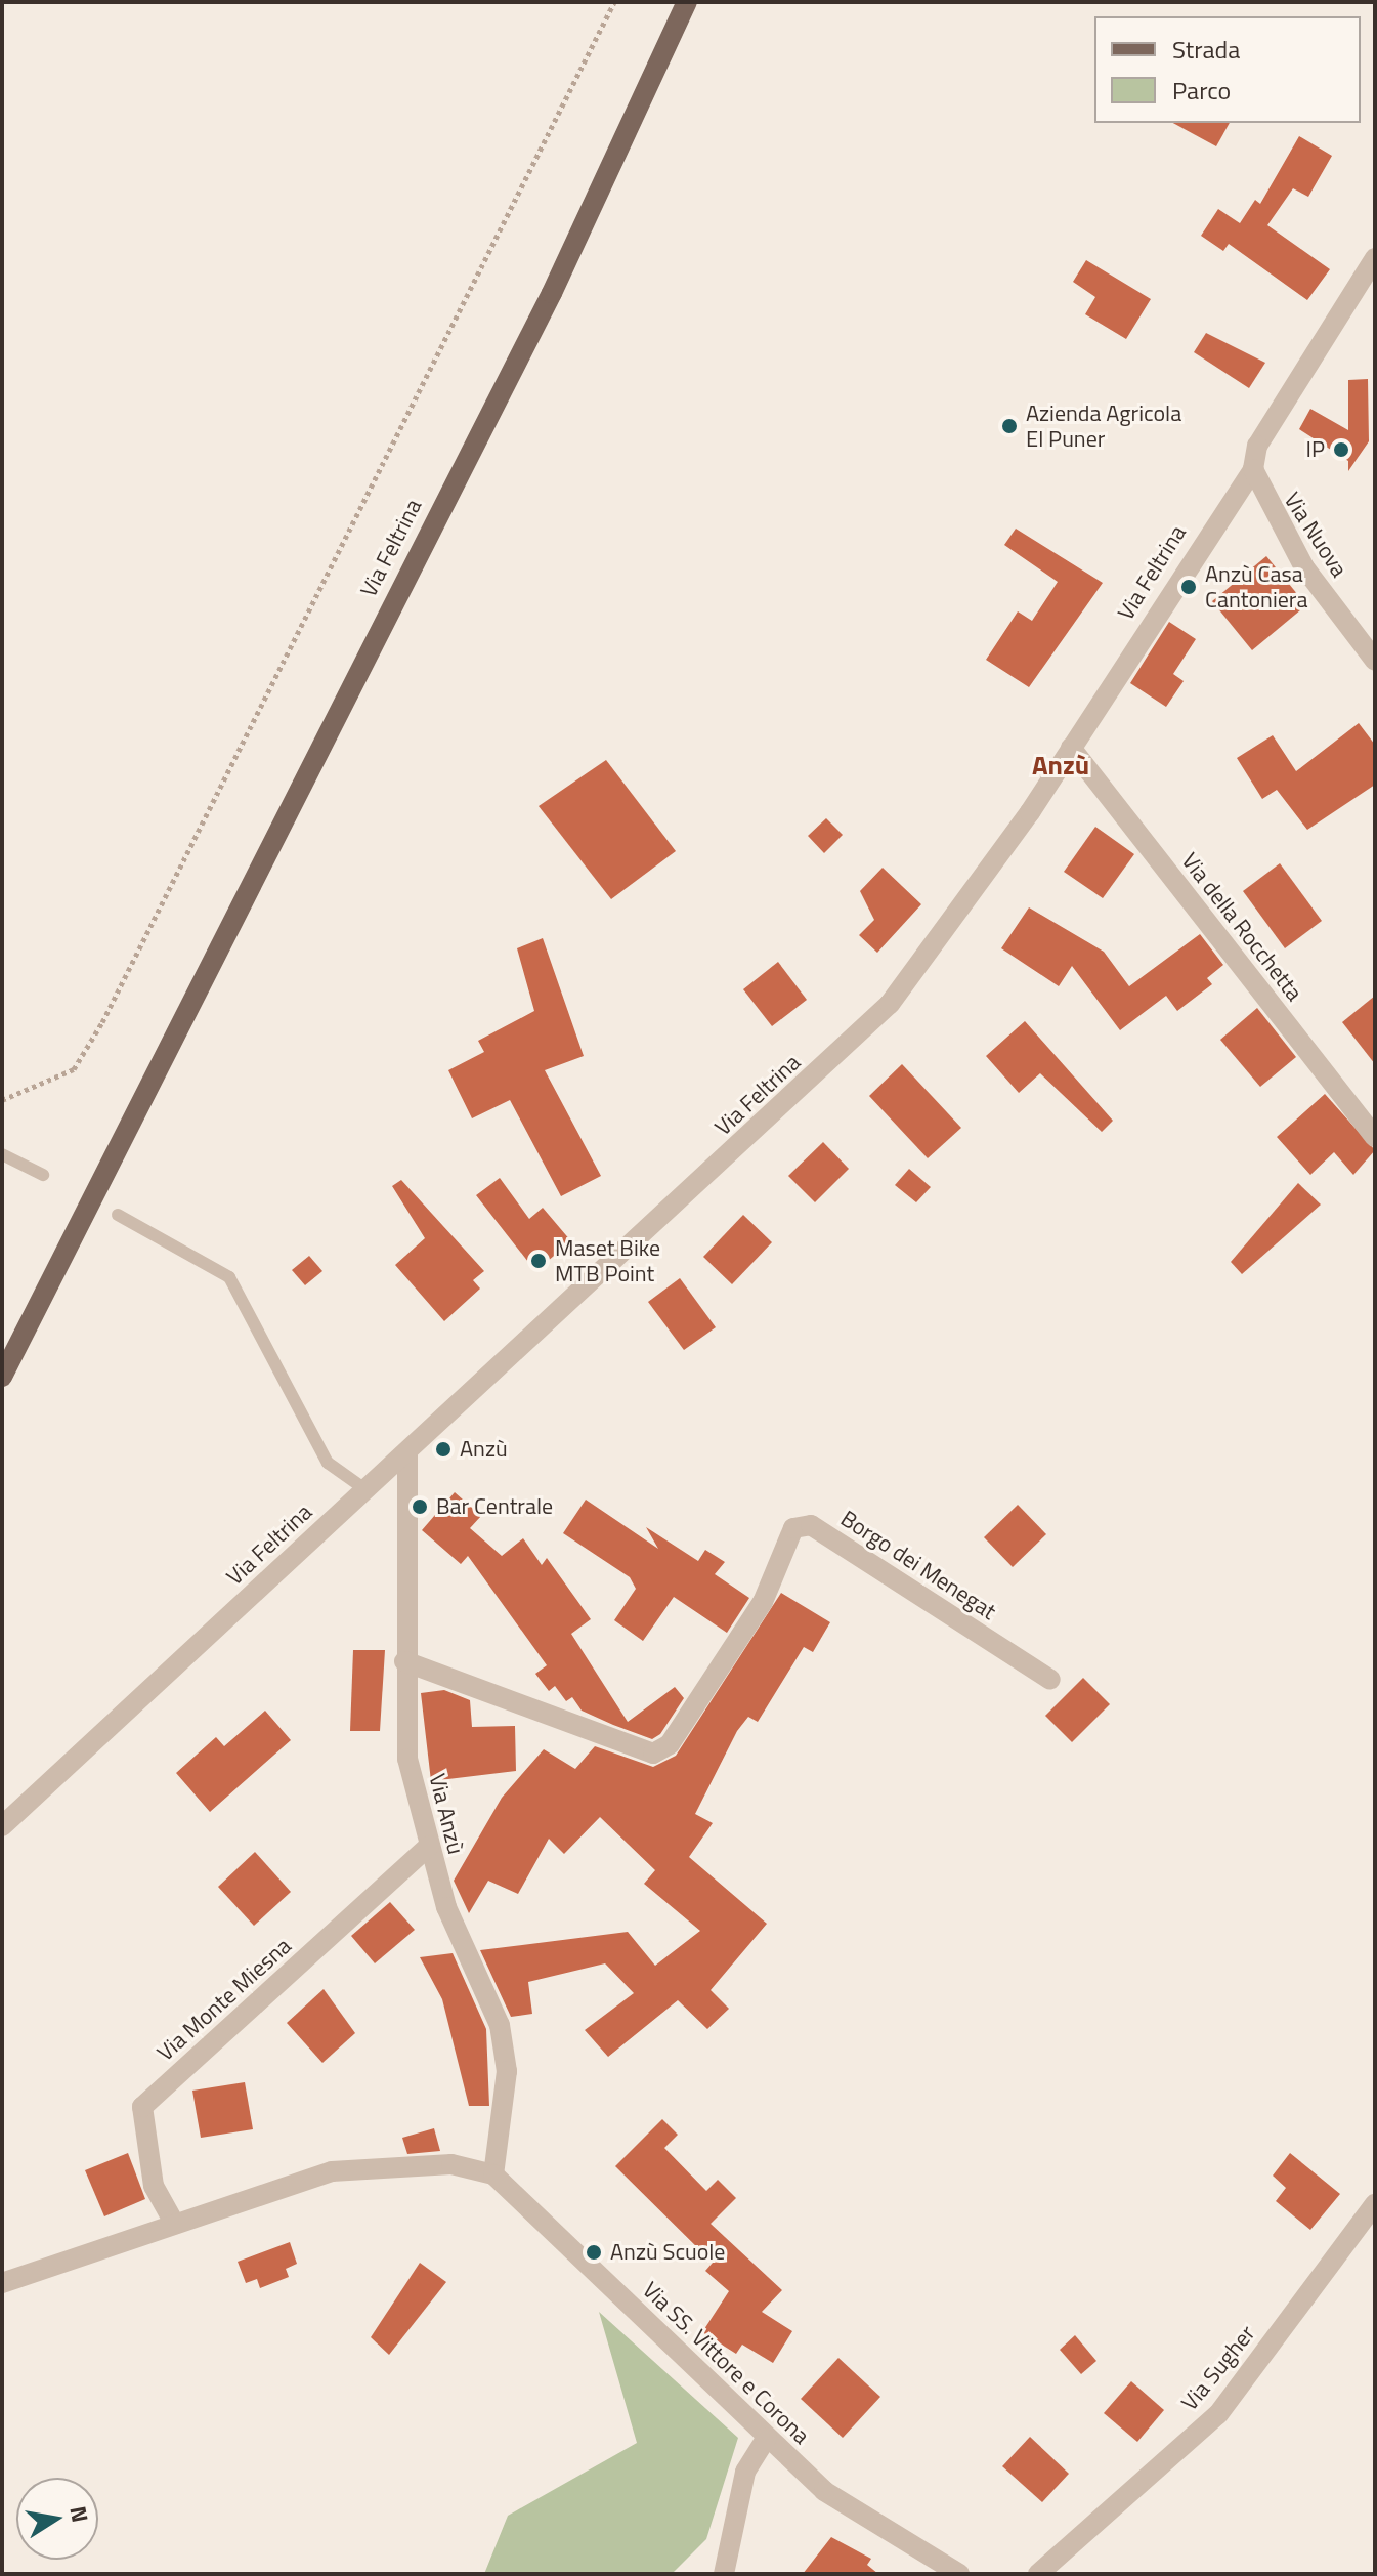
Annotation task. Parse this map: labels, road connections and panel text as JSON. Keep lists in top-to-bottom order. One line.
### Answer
{"streets":{"main road":["Via Feltrina"],"street":["Via Nuova","Via della Rocchetta","Borgo dei Menegat","Via Anzù","Via Monte Miesna","Via SS. Vittore e Corona","Via Sugher"]},"crossings":[["Via Nuova","Via Feltrina"],["Via Feltrina","Via della Rocchetta"],["Via Feltrina","Via Anzù"],["Borgo dei Menegat","Via Anzù"],["Via Anzù","Via Monte Miesna"],["Via Anzù","Via SS. Vittore e Corona"]],"districts":["Anzù"],"places":["Azienda Agricola El Puner","IP","Anzù Casa Cantoniera","Maset Bike MTB Point","Anzù","Bar Centrale","Anzù Scuole"],"legend":["Strada","Parco"],"north":"right"}
